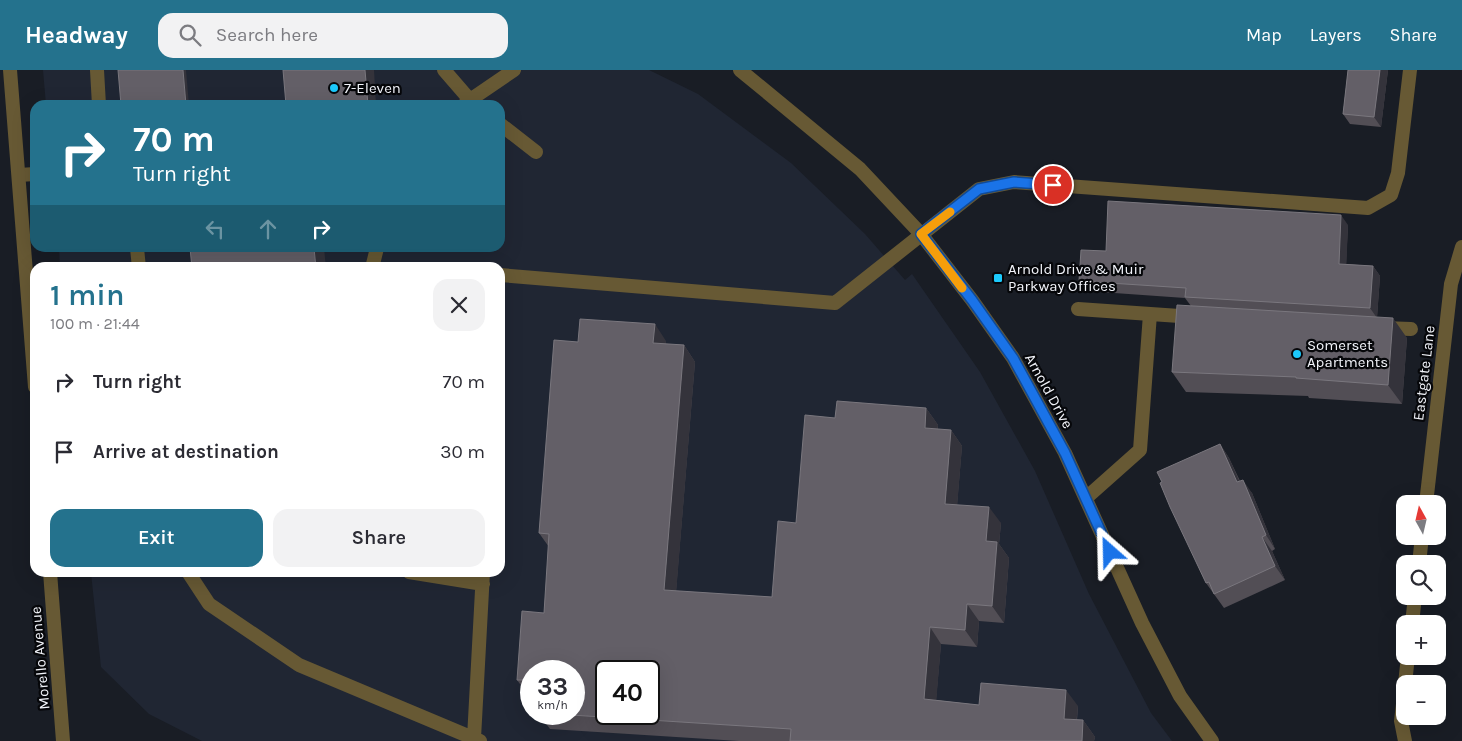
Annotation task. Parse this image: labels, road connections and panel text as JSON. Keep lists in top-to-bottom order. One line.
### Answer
{"streets":{"street":["Eastgate Lane","Arnold Drive","Morello Avenue"]},"places":{"other":["7-Eleven","Somerset Apartments"],"transit":["Arnold Drive & Muir Parkway Offices"]},"north":"top","page":{"header":"Headway","search":"Search here","nav":["Map","Layers","Share"],"turn":["70 m","Turn right"],"heading":["1 min","100 m · 21:44"],"list":[{"name":"Turn right","value":"70 m"},{"name":"Arrive at destination","value":"30 m"}],"map_buttons":["+","−"],"buttons":["Exit","Share"],"speed":"33 km/h","limit":"40"}}
